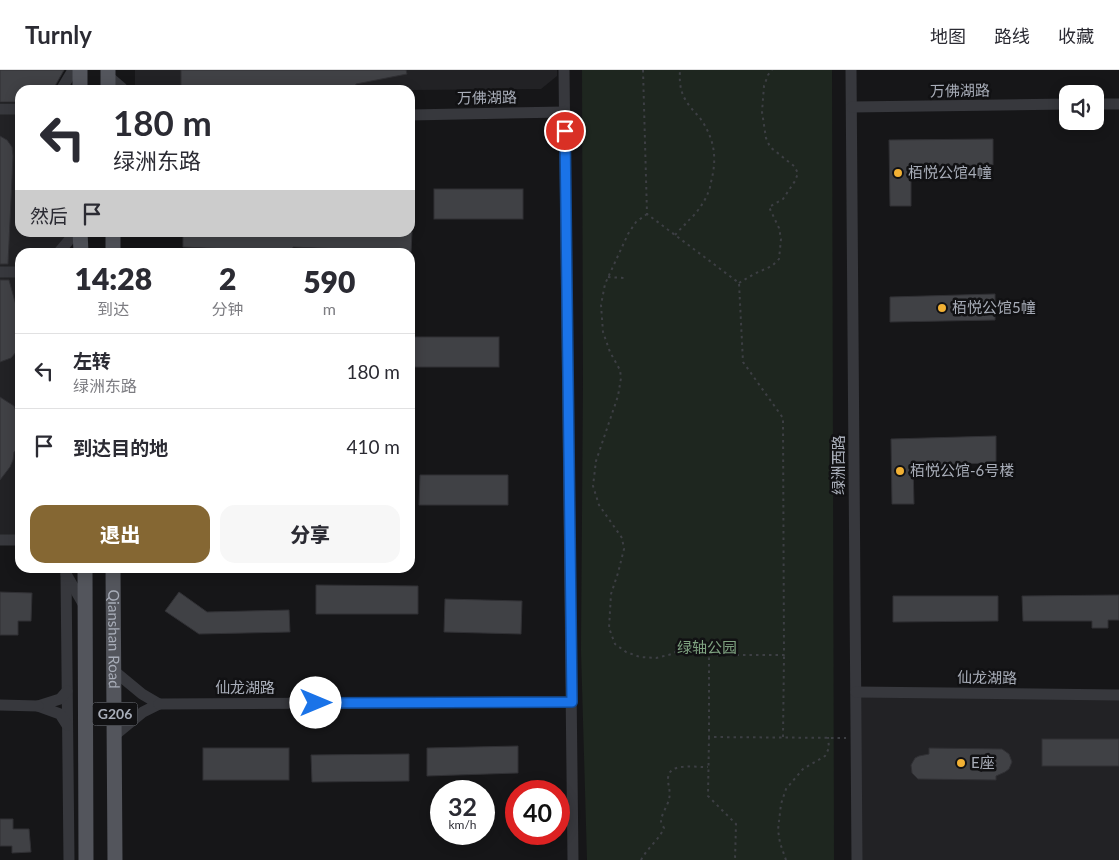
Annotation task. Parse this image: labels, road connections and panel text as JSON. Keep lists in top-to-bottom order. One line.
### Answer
{"streets":{"main road":["Qianshan Road","G206"],"street":["万佛湖路","绿洲西路","仙龙湖路"]},"crossings":[["万佛湖路","绿洲西路"],["绿洲西路","仙龙湖路"]],"parks":["绿轴公园"],"places":["栢悦公馆4幢","栢悦公馆5幢","栢悦公馆-6号楼","E座"],"page":{"header":"Turnly","nav":["地图","路线","收藏"],"turn":["180 m","绿洲东路"],"then":"然后","eta":["14:28","到达","2","分钟","590","m"],"list":[{"name":"左转","note":"绿洲东路","value":"180 m"},{"name":"到达目的地","value":"410 m"}],"buttons":["退出","分享"],"speed":"32 km/h","limit":"40"}}
